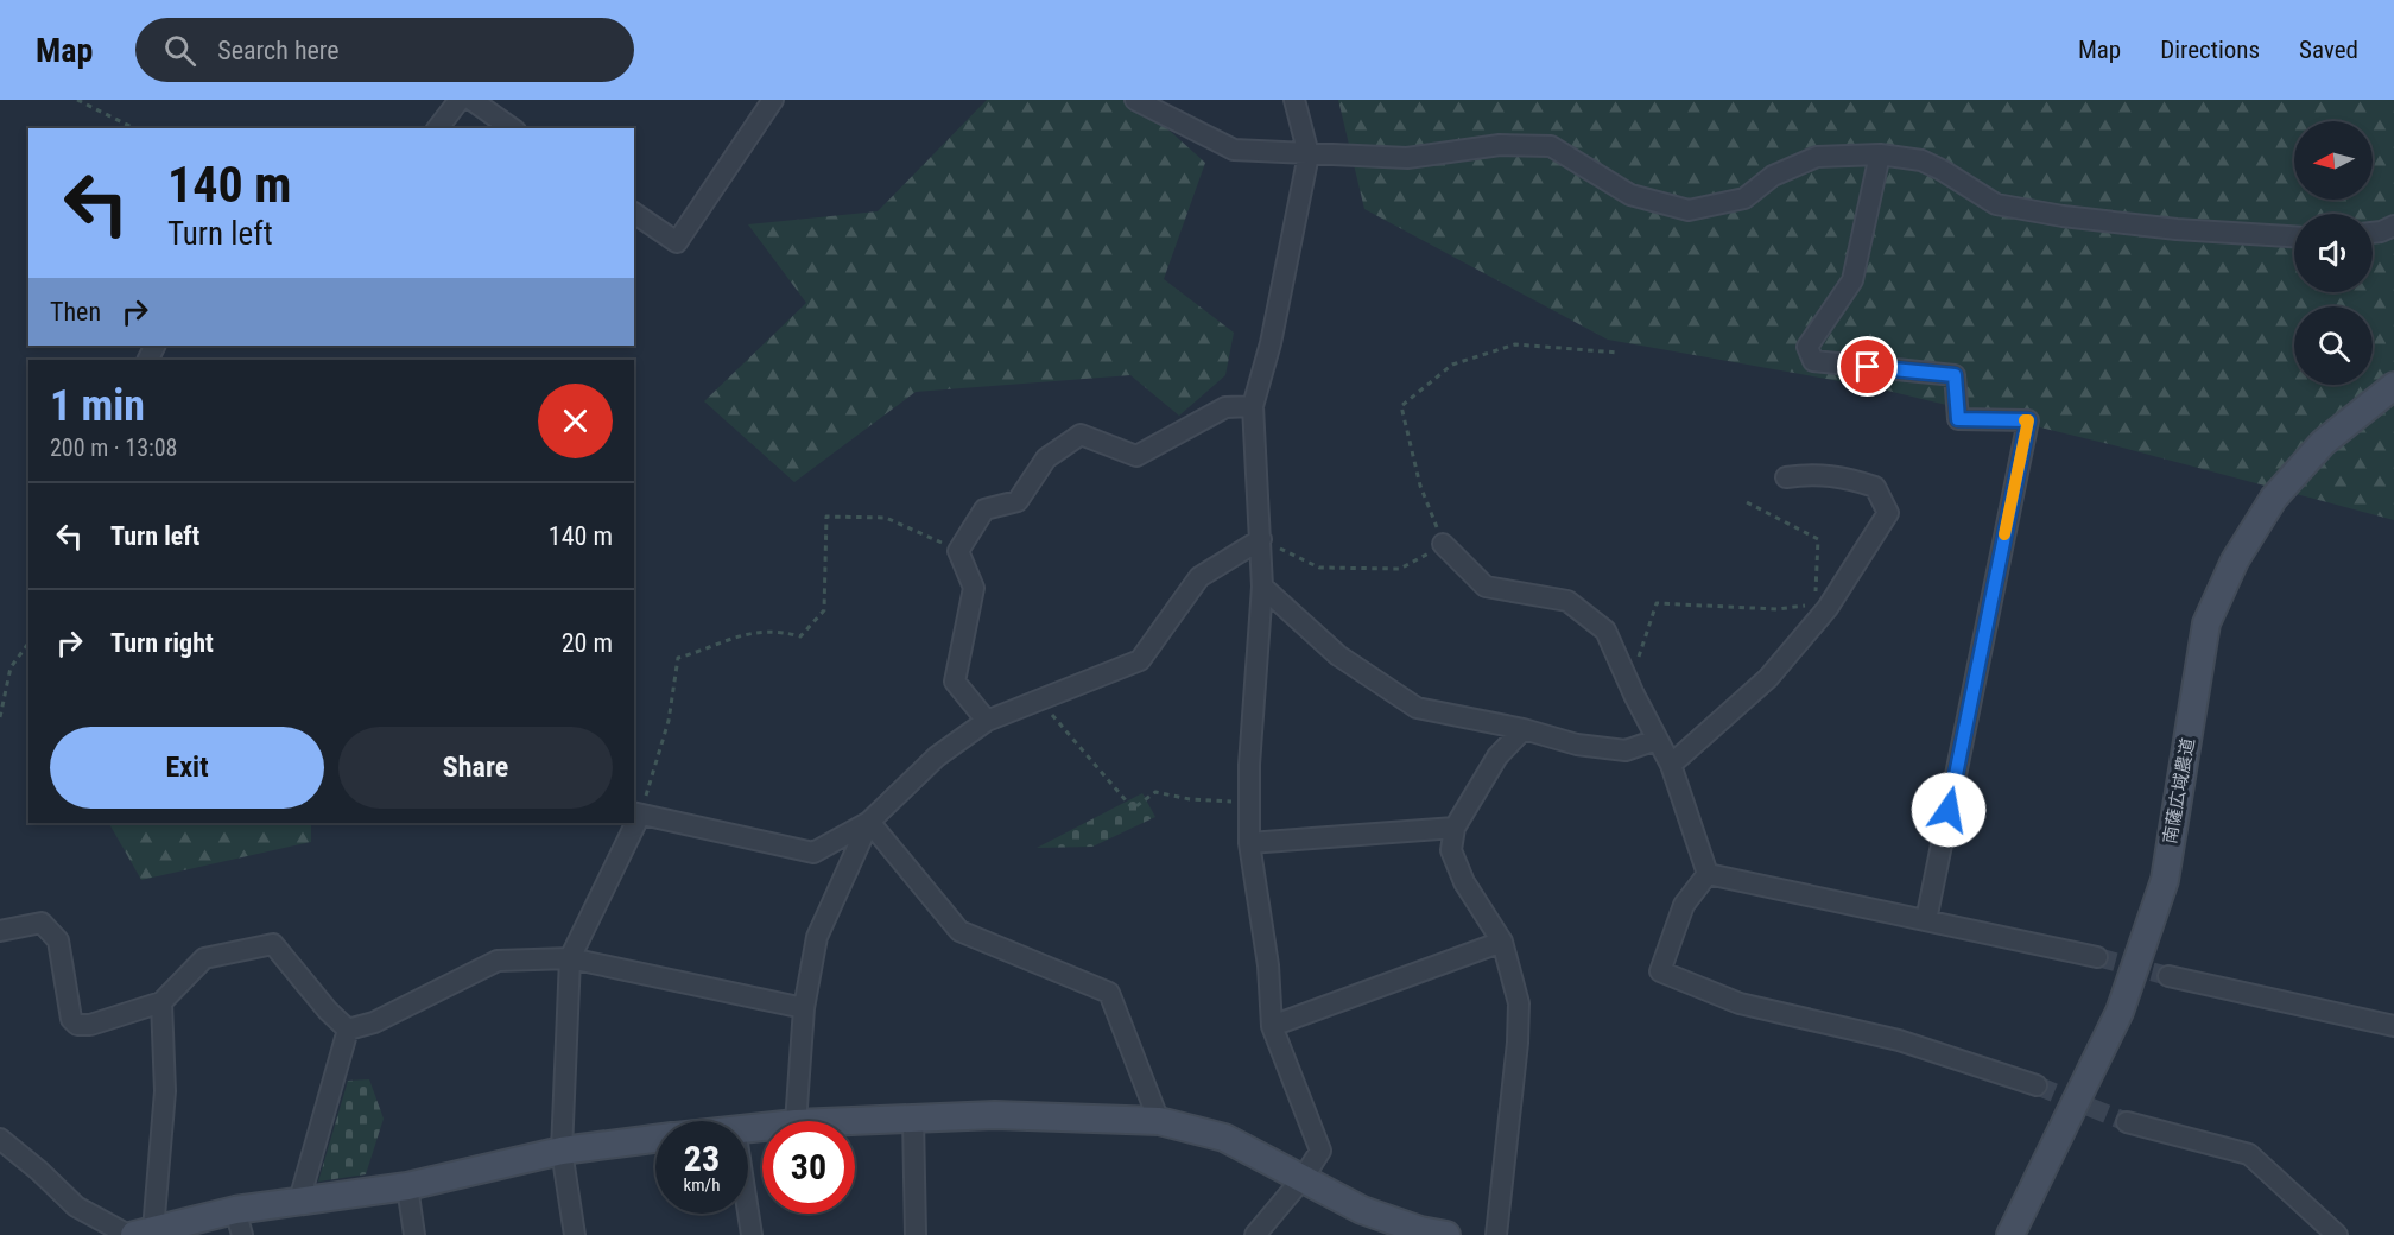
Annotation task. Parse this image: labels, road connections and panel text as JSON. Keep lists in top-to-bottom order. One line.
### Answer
{"streets":{"street":["南薩広域農道"]},"north":"left","page":{"header":"Map","search":"Search here","nav":["Map","Directions","Saved"],"turn":["140 m","Turn left"],"then":"Then","heading":["1 min","200 m · 13:08"],"list":[{"name":"Turn left","value":"140 m"},{"name":"Turn right","value":"20 m"}],"buttons":["Exit","Share"],"speed":"23 km/h","limit":"30"}}
